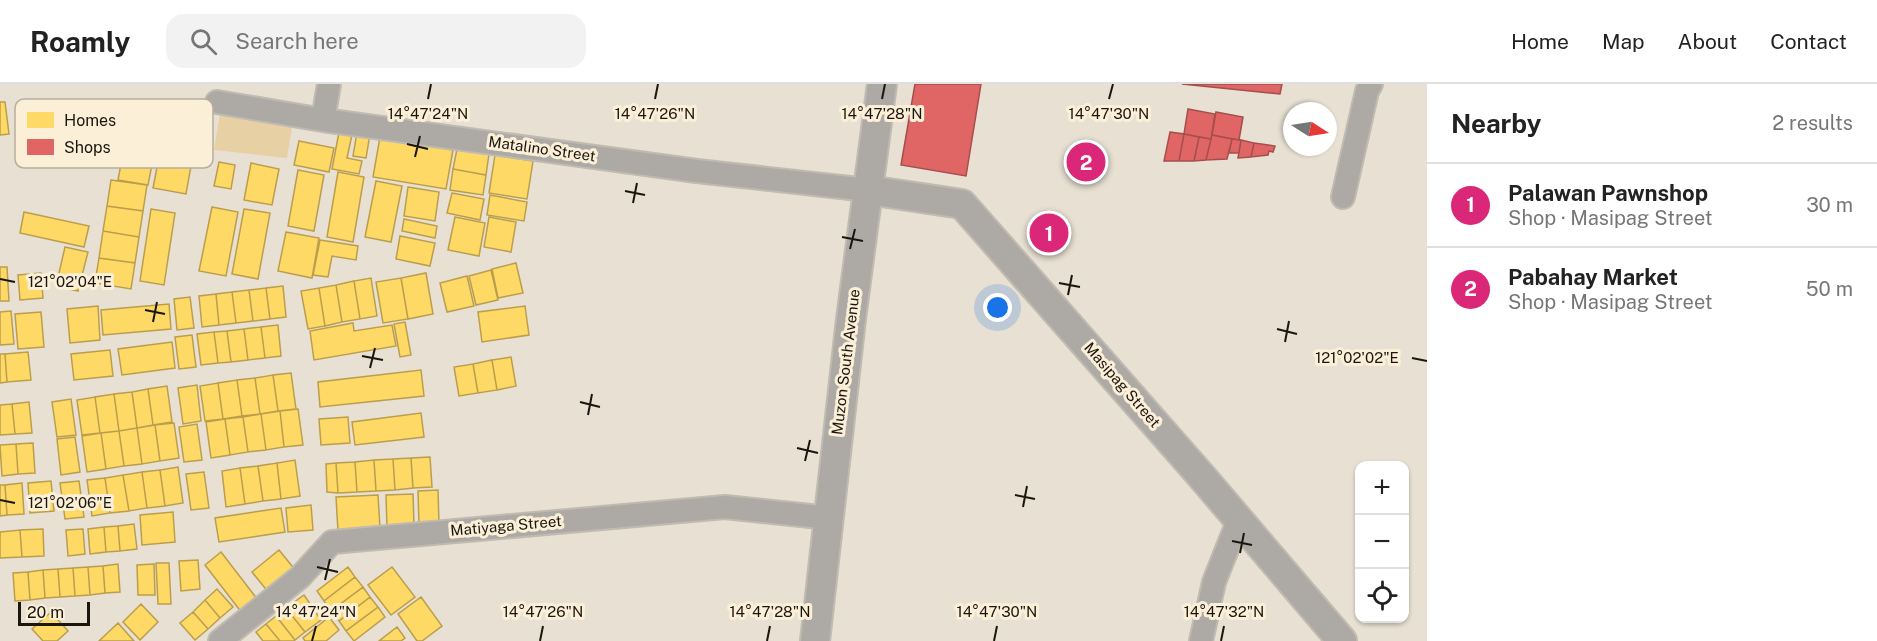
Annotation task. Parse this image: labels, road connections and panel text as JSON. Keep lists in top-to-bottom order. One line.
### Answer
{"streets":{"street":["Matalino Street","Muzon South Avenue","Masipag Street","Matiyaga Street"]},"crossings":[["Matalino Street","Muzon South Avenue"],["Matalino Street","Masipag Street"],["Muzon South Avenue","Masipag Street"],["Muzon South Avenue","Matiyaga Street"]],"legend":["Homes","Shops"],"scale_bar":"20 m","north":"right","page":{"header":"Roamly","search":"Search here","nav":["Home","Map","About","Contact"],"heading":["Nearby","2 results"],"pins":["2","1"],"list":[{"mark":"1","name":"Palawan Pawnshop","note":"Shop · Masipag Street","value":"30 m"},{"mark":"2","name":"Pabahay Market","note":"Shop · Masipag Street","value":"50 m"}],"map_buttons":["+","−"],"scale":"20 m"},"coordinates":["14°47'24\"N","14°47'26\"N","14°47'28\"N","14°47'30\"N","121°02'04\"E","121°02'02\"E","121°02'06\"E","14°47'32\"N"]}
